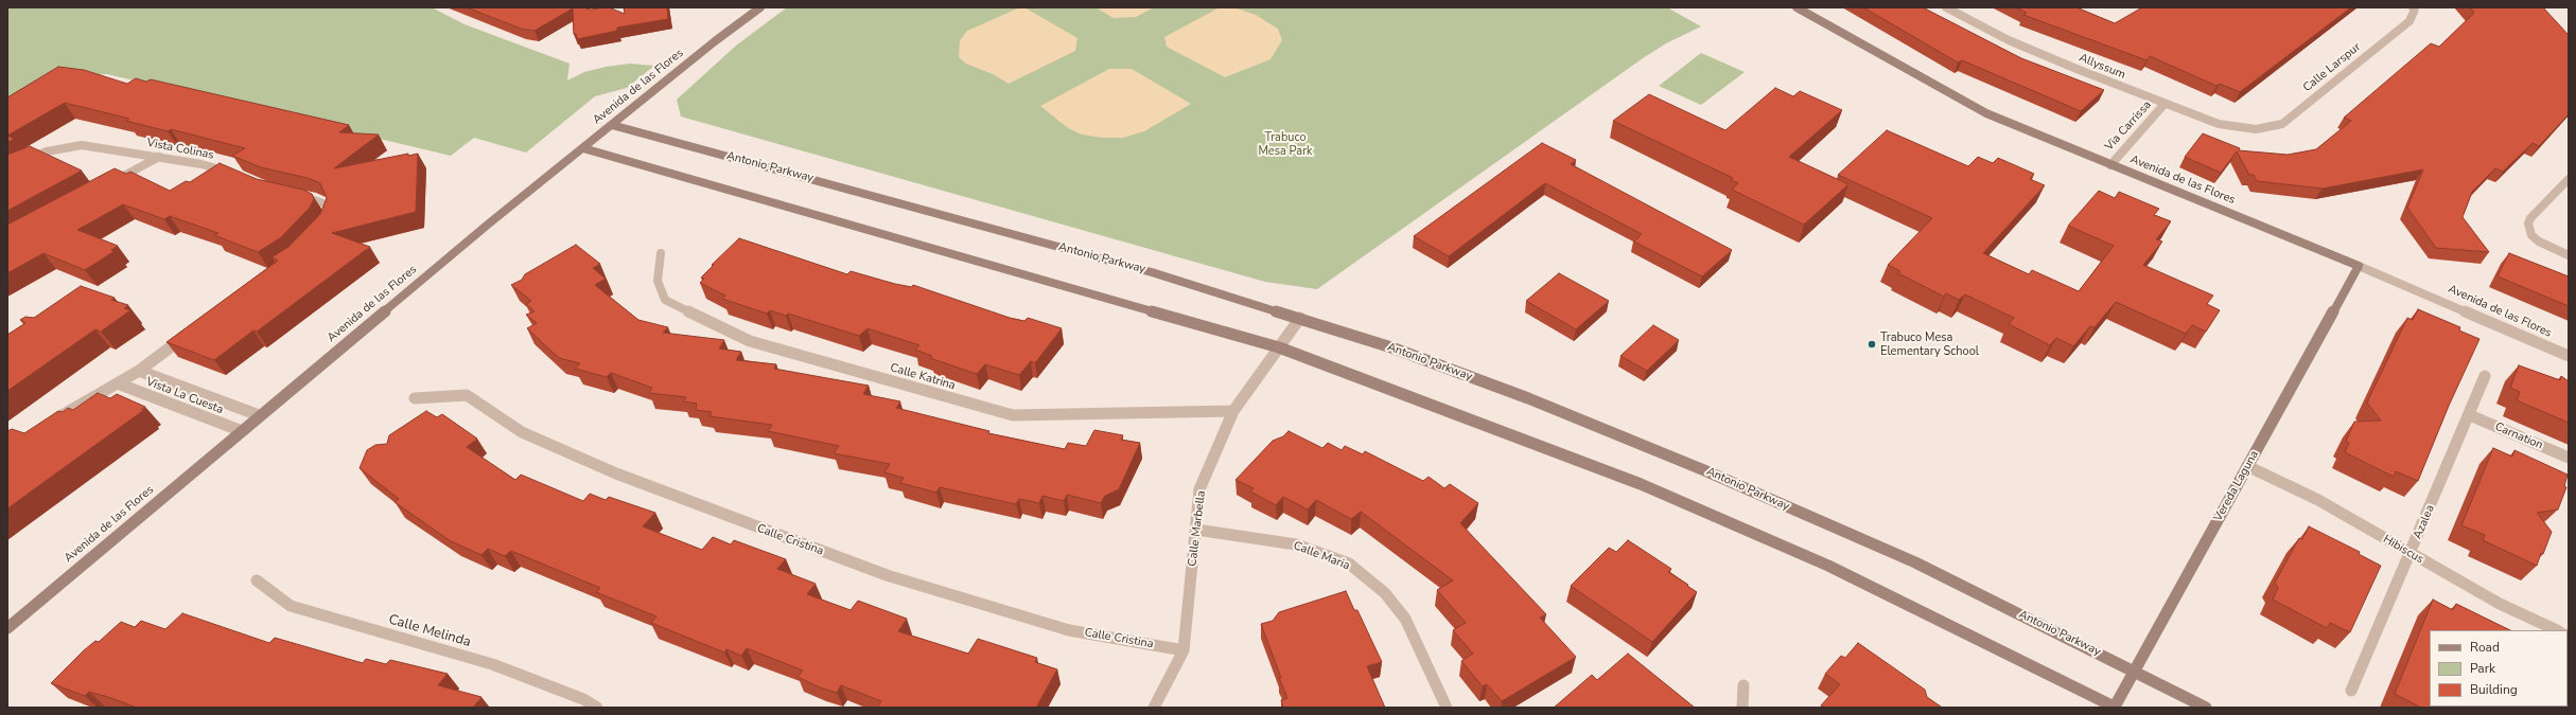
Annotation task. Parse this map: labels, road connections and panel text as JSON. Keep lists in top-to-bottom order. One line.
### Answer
{"streets":{"main road":["Avenida de las Flores","Antonio Parkway","Vereda Laguna"],"street":["Allyssum","Calle Larspur","Via Carrissa","Vista Colinas","Calle Katrina","Vista La Cuesta","Carnation","Azalea","Calle Marbella","Calle Cristina","Hibiscus","Calle Maria","Calle Melinda"]},"crossings":[["Allyssum","Calle Larspur"],["Allyssum","Via Carrissa"],["Avenida de las Flores","Via Carrissa"],["Avenida de las Flores","Antonio Parkway"],["Avenida de las Flores","Vista La Cuesta"],["Avenida de las Flores","Vereda Laguna"],["Antonio Parkway","Vereda Laguna"],["Antonio Parkway","Calle Marbella"],["Calle Katrina","Calle Marbella"],["Carnation","Azalea"],["Vereda Laguna","Hibiscus"],["Azalea","Hibiscus"],["Calle Marbella","Calle Cristina"],["Calle Marbella","Calle Maria"]],"parks":["Trabuco Mesa Park"],"places":["Trabuco Mesa Elementary School"],"legend":["Road","Park","Building"]}
